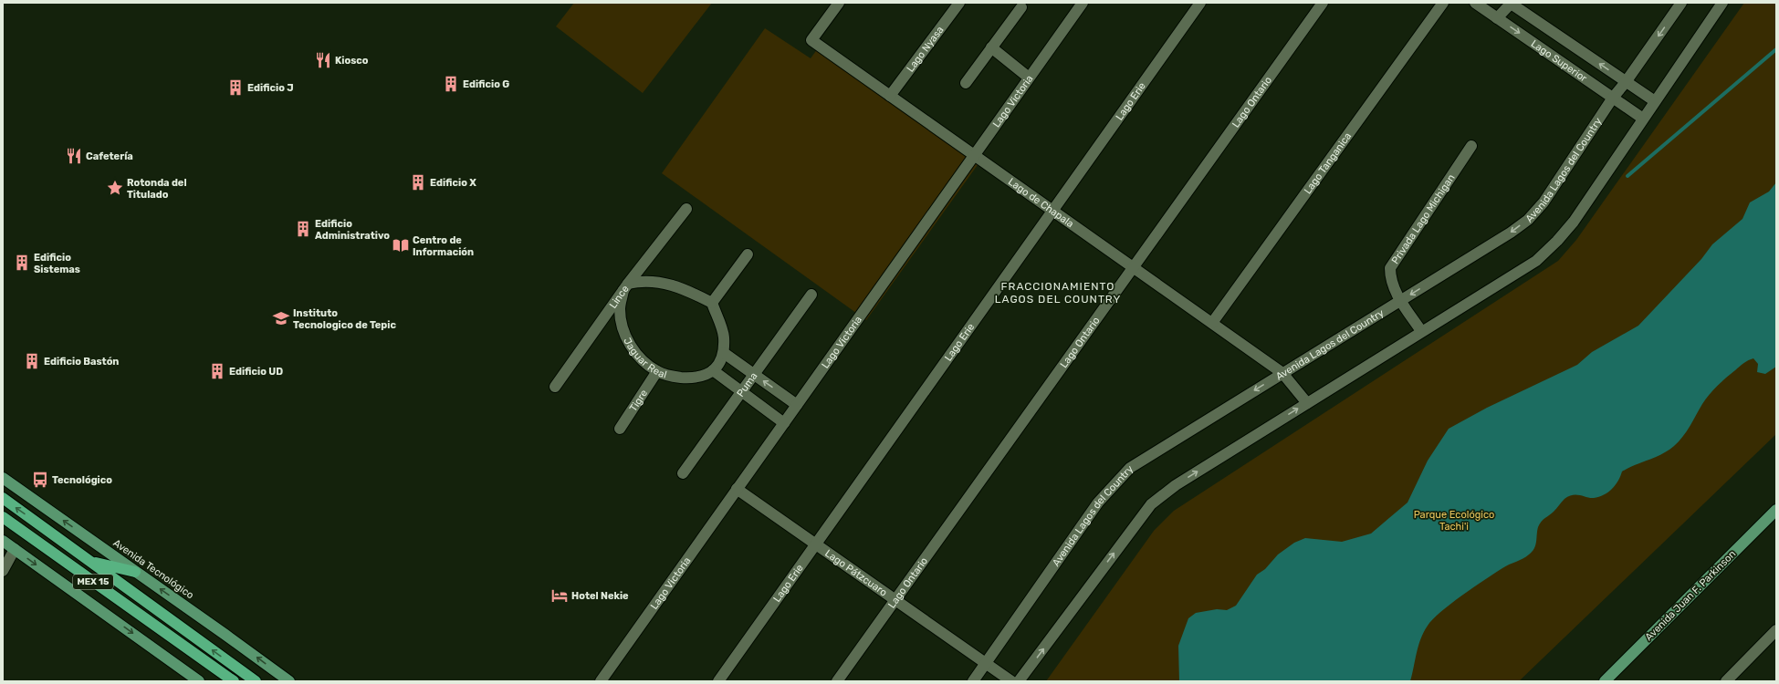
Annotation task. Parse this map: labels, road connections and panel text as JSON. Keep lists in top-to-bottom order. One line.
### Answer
{"streets":{"highway":["MEX 15"],"main road":["Avenida Tecnológico","Avenida Juan F. Parkinson"],"street":["Lago Nyasa","Lago Superior","Lago Victoria","Lago Erie","Lago Ontario","Lago Tanganica","Avenida Lagos del Country","Lago de Chapala","Privada Lago Michigan","Lince","Jaguar Real","Puma","Tigre","Lago Pátzcuaro"]},"crossings":[["Lago Nyasa","Lago de Chapala"],["Lago Superior","Avenida Lagos del Country"],["Lago Victoria","Lago de Chapala"],["Lago Victoria","Lago Pátzcuaro"],["Lago Erie","Lago de Chapala"],["Lago Erie","Lago Pátzcuaro"],["Lago Ontario","Lago de Chapala"],["Lago Ontario","Lago Pátzcuaro"],["Lago Tanganica","Lago de Chapala"],["Avenida Lagos del Country","Lago de Chapala"],["Avenida Lagos del Country","Privada Lago Michigan"],["Avenida Lagos del Country","Lago Pátzcuaro"],["Lince","Jaguar Real"],["Lince","Tigre"],["Jaguar Real","Tigre"]],"districts":["FRACCIONAMIENTO LAGOS DEL COUNTRY"],"parks":["Parque Ecológico Tachi'i"],"places":{"restaurant":["Kiosco","Cafetería"],"building":["Edificio G","Edificio J","Edificio X","Edificio Administrativo","Edificio Sistemas","Edificio Bastón","Edificio UD"],"place":["Rotonda del Titulado"],"library":["Centro de Información"],"school or university":["Instituto Tecnologico de Tepic"],"bus stop":["Tecnológico"],"hotel":["Hotel Nekie"]}}
